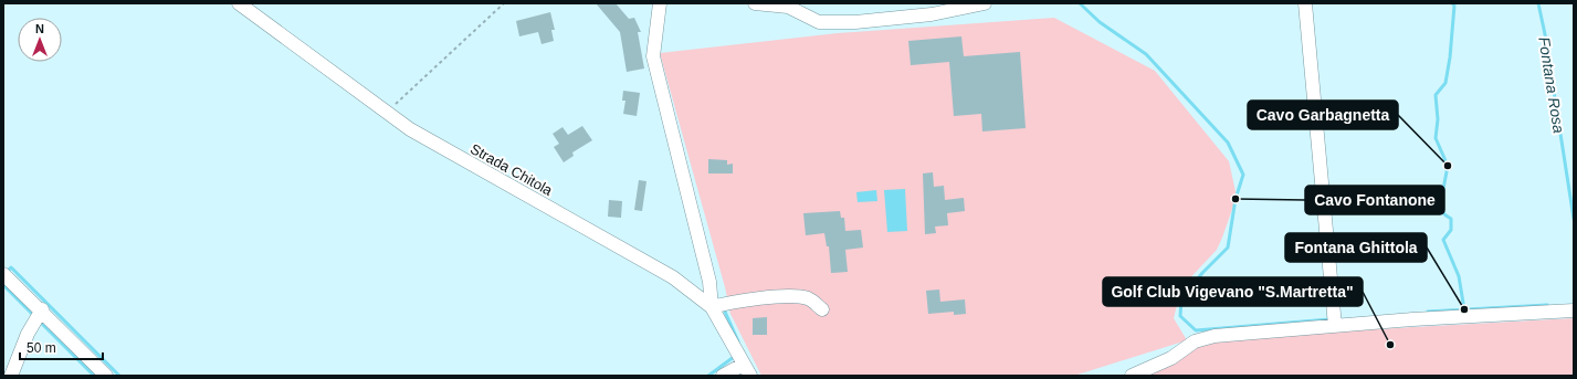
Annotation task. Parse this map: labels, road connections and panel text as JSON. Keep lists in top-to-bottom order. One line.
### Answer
{"streets":{"street":["Strada Chitola"]},"water":["Fontana Rosa"],"places":["Cavo Garbagnetta","Cavo Fontanone","Fontana Ghittola","Golf Club Vigevano \"S.Martretta\""],"scale_bar":"50 m","north":"top"}
